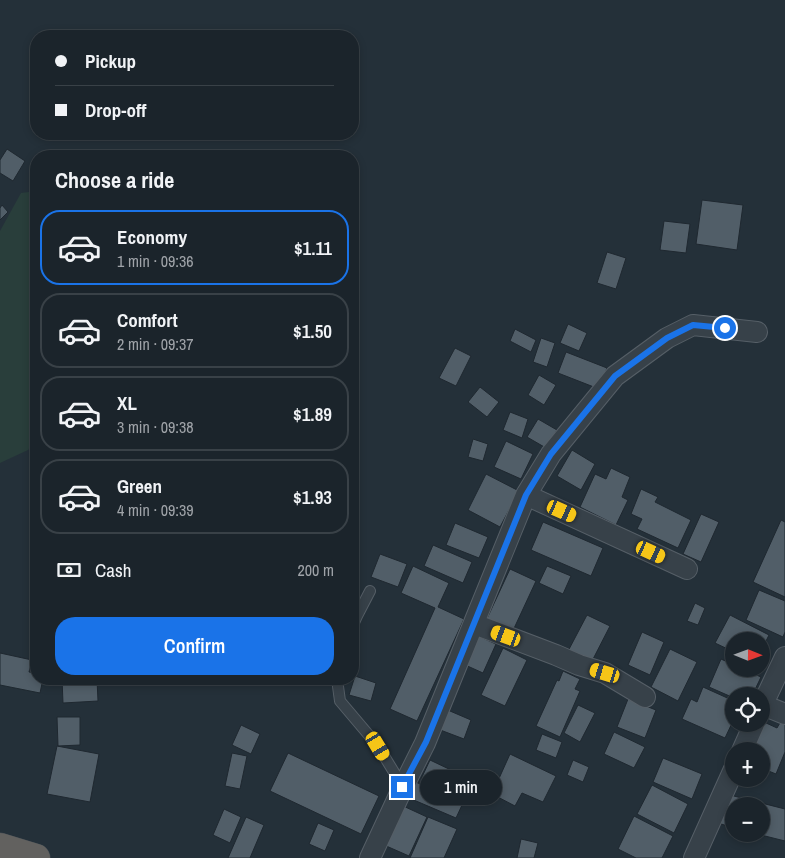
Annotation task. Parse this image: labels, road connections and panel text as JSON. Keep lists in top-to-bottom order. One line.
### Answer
{"north":"right","page":{"banner":["Pickup","Drop-off"],"heading":"Choose a ride","list":[{"name":"Economy","note":"1 min · 09:36","value":"$1.11"},{"name":"Comfort","note":"2 min · 09:37","value":"$1.50"},{"name":"XL","note":"3 min · 09:38","value":"$1.89"},{"name":"Green","note":"4 min · 09:39","value":"$1.93"}],"pay":["Cash","200 m"],"buttons":"Confirm","map_buttons":["+","−"],"bubble":"1 min"}}
